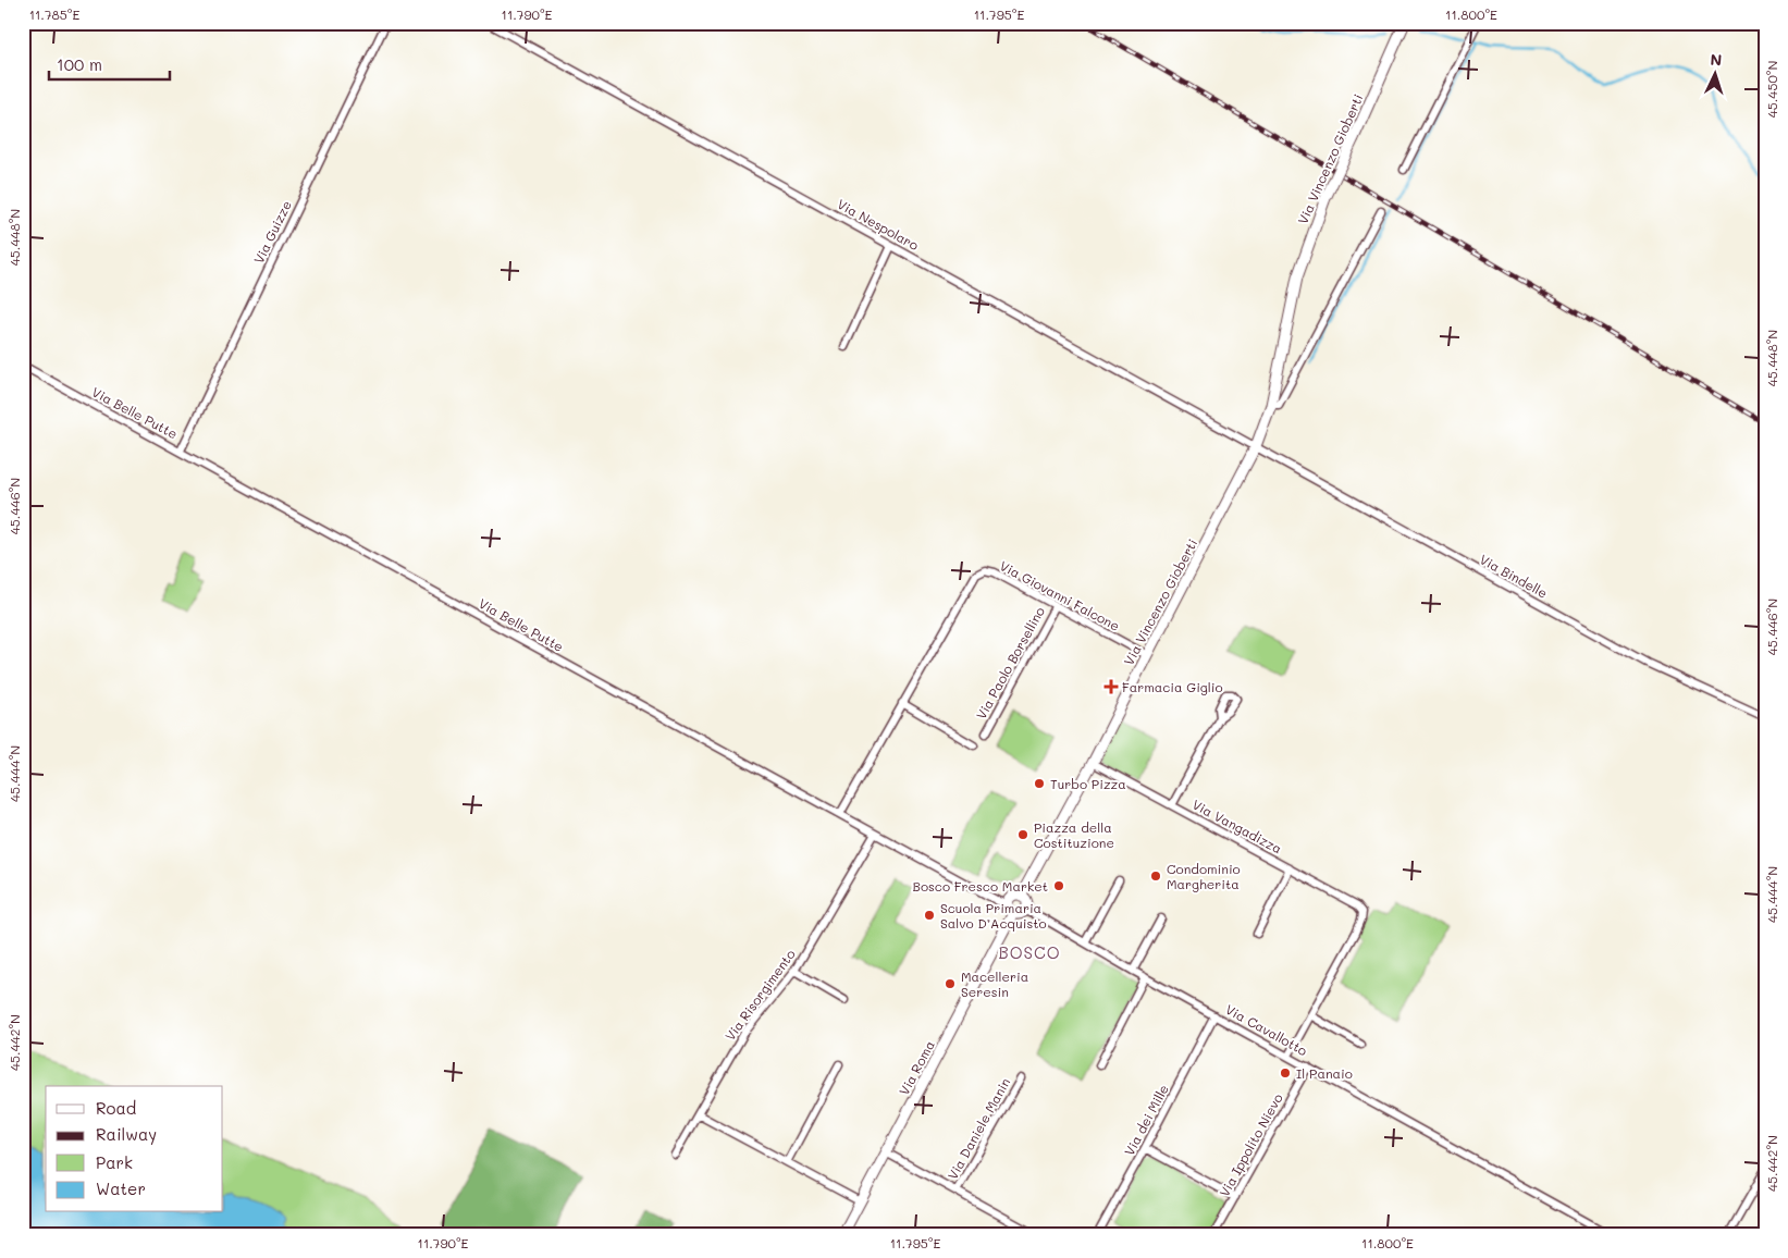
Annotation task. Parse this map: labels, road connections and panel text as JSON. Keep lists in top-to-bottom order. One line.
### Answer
{"streets":{"street":["Via Vincenzo Gioberti","Via Nespolaro","Via Guizze","Via Belle Putte","Via Bindelle","Via Giovanni Falcone","Via Paolo Borsellino","Via Vangadizza","Via Risorgimento","Via Cavallotto","Via Roma","Via dei Mille","Via Daniele Manin","Via Ippolito Nievo"]},"crossings":[["Via Vincenzo Gioberti","Via Nespolaro"],["Via Vincenzo Gioberti","Via Belle Putte"],["Via Vincenzo Gioberti","Via Bindelle"],["Via Vincenzo Gioberti","Via Giovanni Falcone"],["Via Vincenzo Gioberti","Via Vangadizza"],["Via Vincenzo Gioberti","Via Cavallotto"],["Via Vincenzo Gioberti","Via Roma"],["Via Nespolaro","Via Bindelle"],["Via Guizze","Via Belle Putte"],["Via Belle Putte","Via Giovanni Falcone"],["Via Belle Putte","Via Risorgimento"],["Via Belle Putte","Via Cavallotto"],["Via Belle Putte","Via Roma"],["Via Giovanni Falcone","Via Paolo Borsellino"],["Via Vangadizza","Via Cavallotto"],["Via Cavallotto","Via Roma"],["Via Cavallotto","Via dei Mille"],["Via Cavallotto","Via Ippolito Nievo"],["Via Roma","Via Daniele Manin"]],"districts":["BOSCO"],"places":{"health":["Farmacia Giglio"],"other":["Turbo Pizza","Piazza della Costituzione","Condominio Margherita","Bosco Fresco Market","Scuola Primaria Salvo D’Acquisto","Macelleria Seresin","Il Panaio"]},"legend":["Road","Railway","Park","Water"],"scale_bar":"100 m","north":"top","coordinates":["11.785°E","11.790°E","11.795°E","11.800°E","45.450°N","45.448°N","45.446°N","45.444°N","45.442°N"]}
